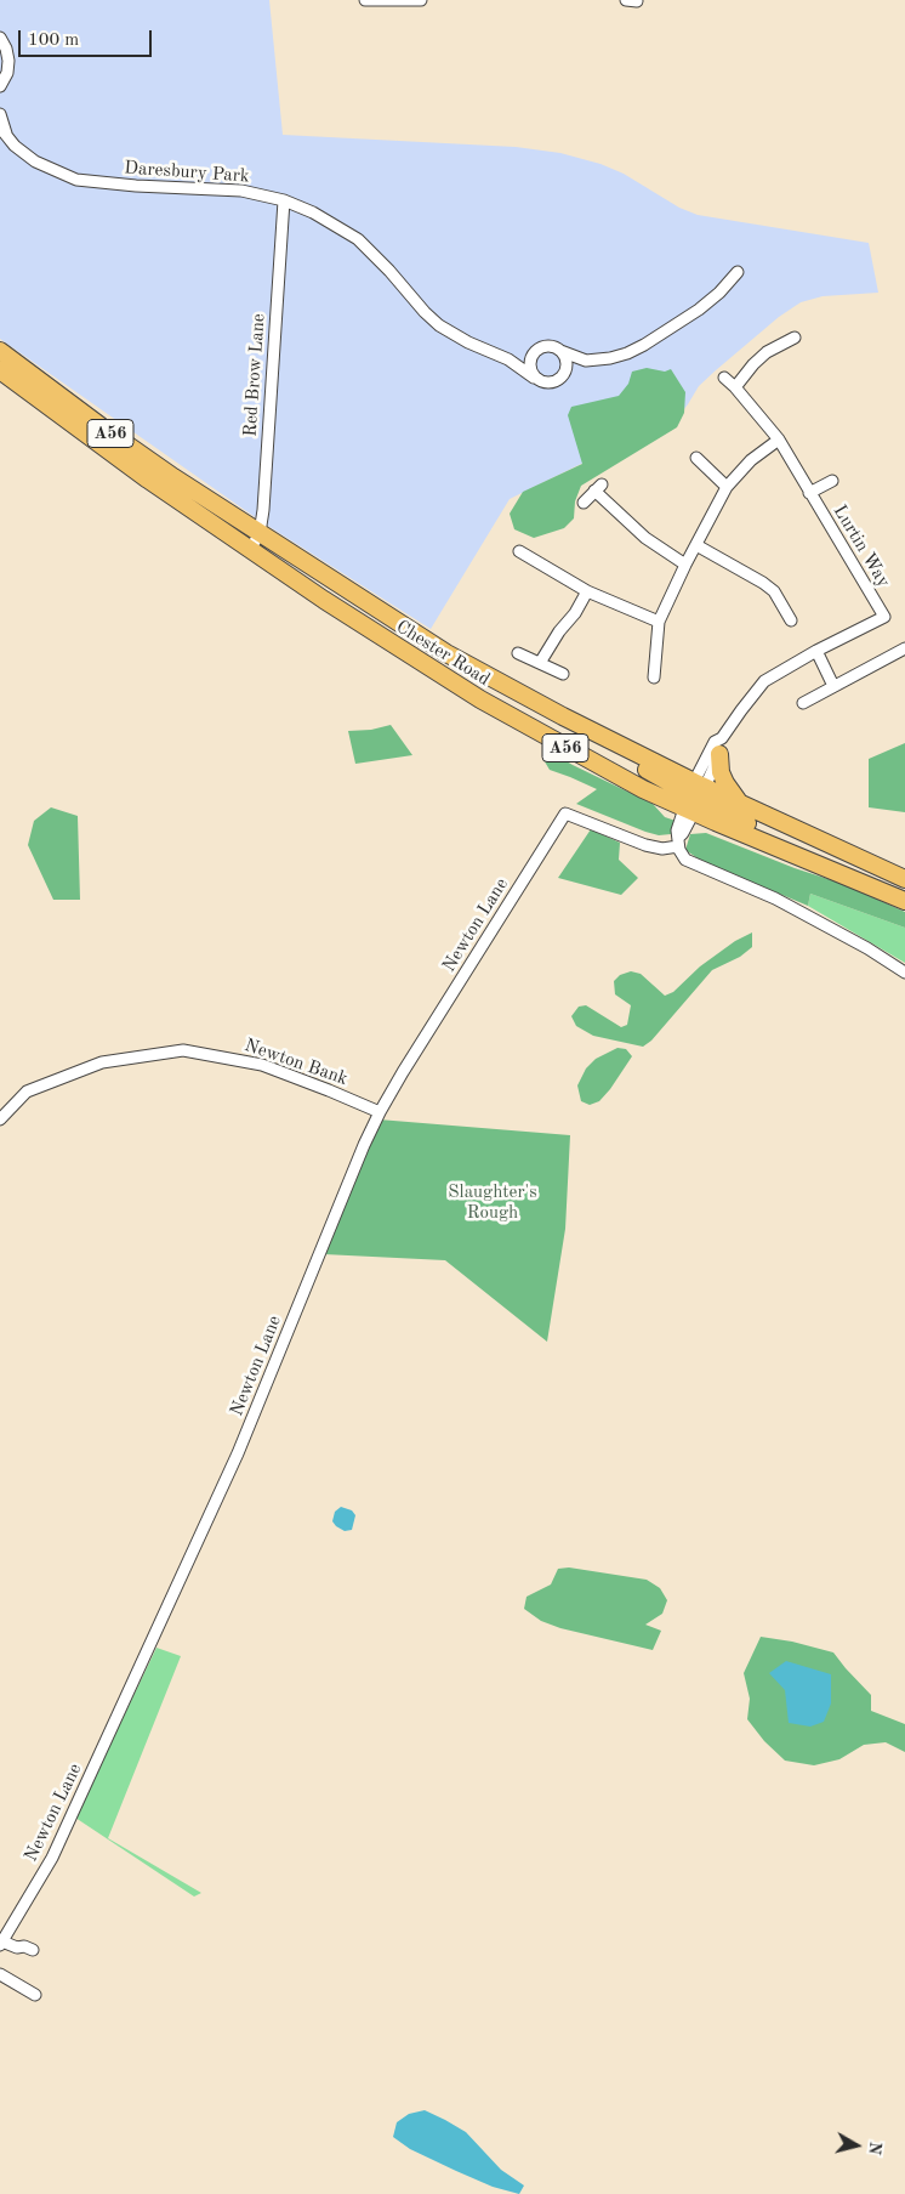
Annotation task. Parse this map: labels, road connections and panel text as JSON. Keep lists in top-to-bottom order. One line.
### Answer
{"streets":{"highway":["A56","Chester Road"],"street":["Daresbury Park","Red Brow Lane","Lurtin Way","Newton Lane","Newton Bank"]},"crossings":[["Daresbury Park","Red Brow Lane"],["Red Brow Lane","Chester Road"],["Newton Lane","Newton Bank"]],"parks":["Slaughter's Rough"],"scale_bar":"100 m","north":"right"}
